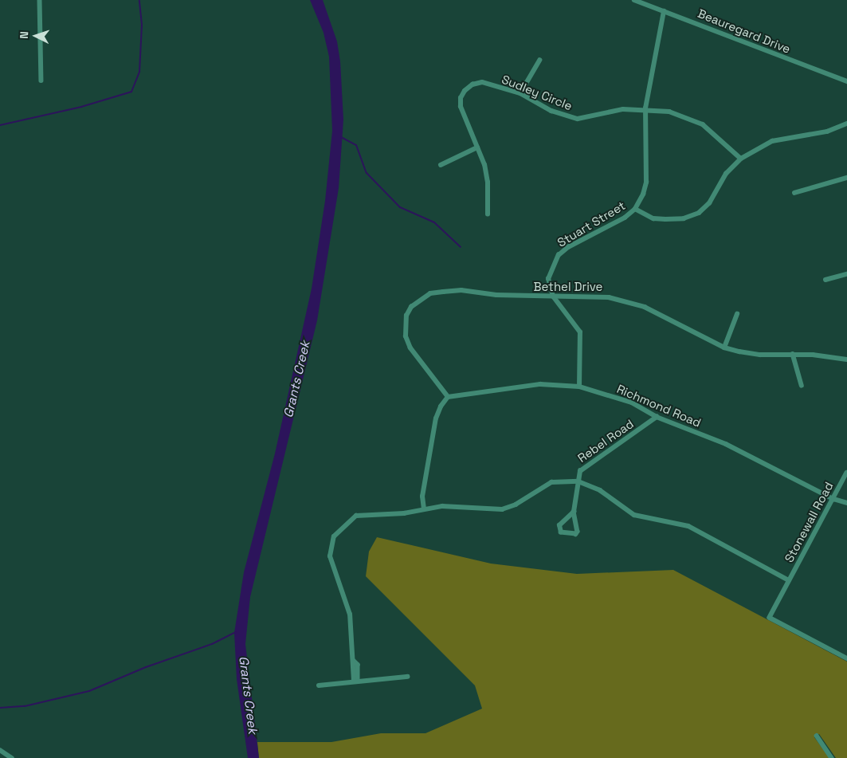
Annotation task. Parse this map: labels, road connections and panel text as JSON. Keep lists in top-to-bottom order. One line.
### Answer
{"streets":{"street":["Beauregard Drive","Sudley Circle","Stuart Street","Bethel Drive","Richmond Road","Rebel Road","Stonewall Road"]},"crossings":[["Beauregard Drive","Stuart Street"],["Sudley Circle","Stuart Street"],["Stuart Street","Bethel Drive"],["Stuart Street","Richmond Road"],["Bethel Drive","Richmond Road"],["Richmond Road","Rebel Road"],["Richmond Road","Stonewall Road"]],"water":["Grants Creek"],"north":"left"}
